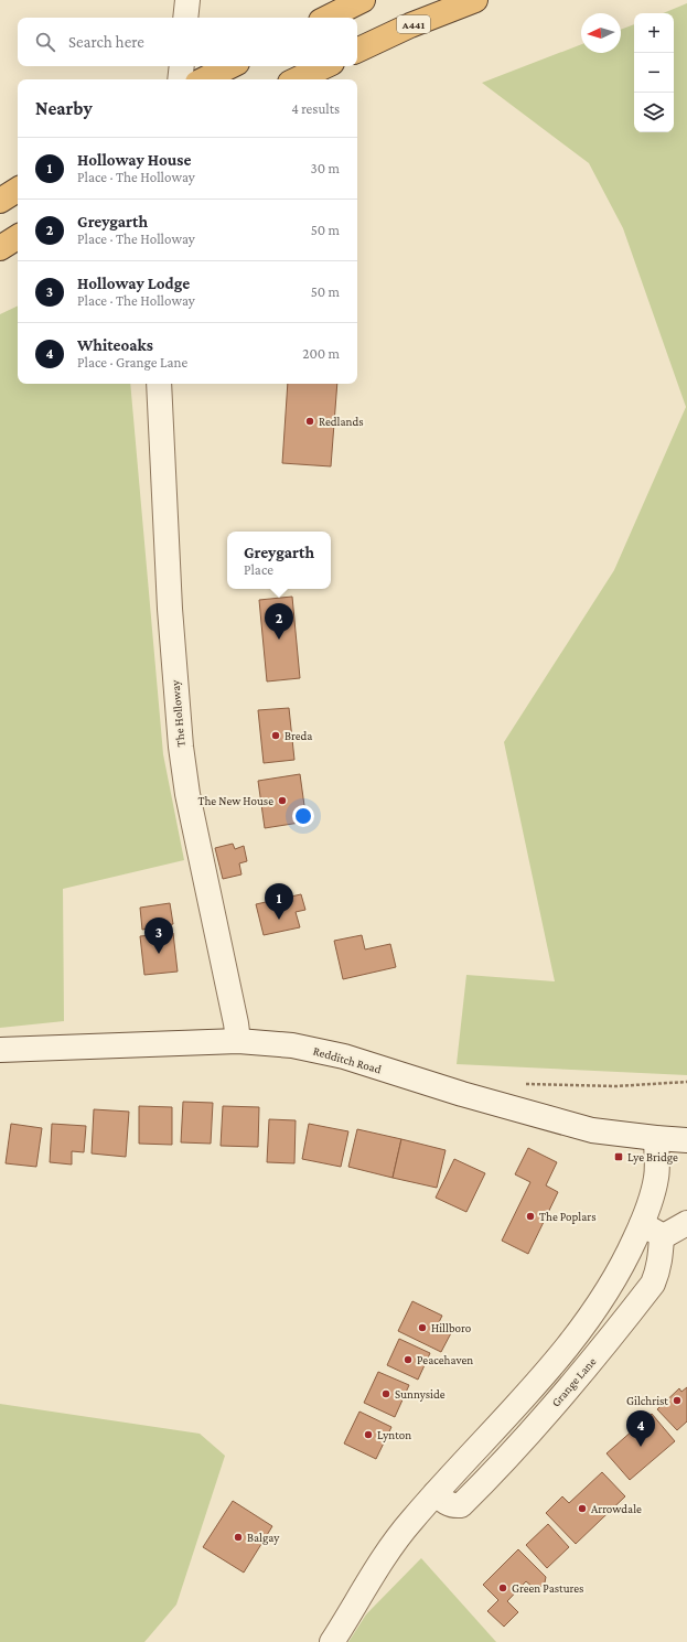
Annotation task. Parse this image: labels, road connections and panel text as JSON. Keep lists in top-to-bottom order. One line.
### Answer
{"streets":{"highway":["A441"],"street":["The Holloway","Redditch Road","Grange Lane"]},"crossings":[["The Holloway","Redditch Road"]],"places":{"other":["Redlands","Breda","The New House","The Poplars","Hillboro","Peacehaven","Sunnyside","Gilchrist","Lynton","Arrowdale","Balgay","Green Pastures"],"transit":["Lye Bridge"]},"north":"left","page":{"map_buttons":["+","−"],"search":"Search here","heading":["Nearby","4 results"],"list":[{"mark":"1","name":"Holloway House","note":"Place · The Holloway","value":"30 m"},{"mark":"2","name":"Greygarth","note":"Place · The Holloway","value":"50 m"},{"mark":"3","name":"Holloway Lodge","note":"Place · The Holloway","value":"50 m"},{"mark":"4","name":"Whiteoaks","note":"Place · Grange Lane","value":"200 m"}],"popup":["Greygarth","Place"],"pins":["2","1","3","4"]}}
